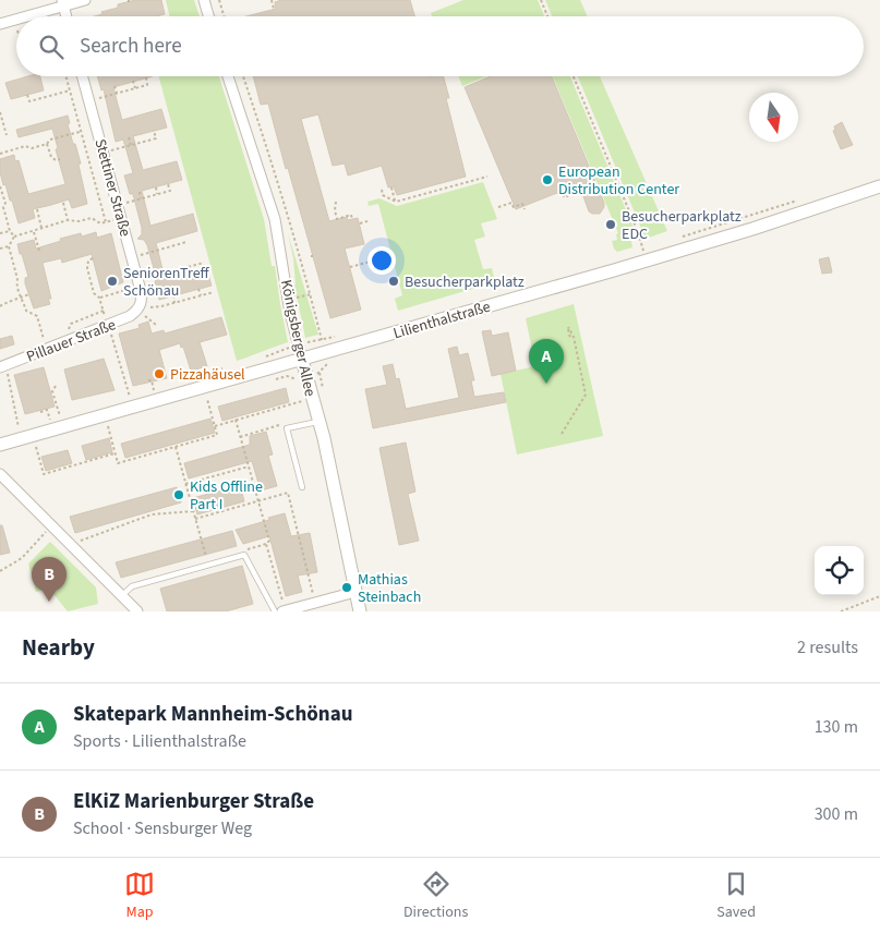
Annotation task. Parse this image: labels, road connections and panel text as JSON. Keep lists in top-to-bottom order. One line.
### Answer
{"streets":{"street":["Stettiner Straße","Lilienthalstraße","Königsberger Allee","Pillauer Straße"]},"crossings":[["Stettiner Straße","Pillauer Straße"],["Lilienthalstraße","Königsberger Allee"]],"places":["European Distribution Center","Besucherparkplatz EDC","SeniorenTreff Schönau","Besucherparkplatz","Pizzahäusel","Kids Offline Part I","Mathias Steinbach"],"north":"bottom","page":{"search":"Search here","pins":["A","B"],"heading":["Nearby","2 results"],"list":[{"mark":"A","name":"Skatepark Mannheim-Schönau","note":"Sports · Lilienthalstraße","value":"130 m"},{"mark":"B","name":"ElKiZ Marienburger Straße","note":"School · Sensburger Weg","value":"300 m"}],"nav":["Map","Directions","Saved"]}}
